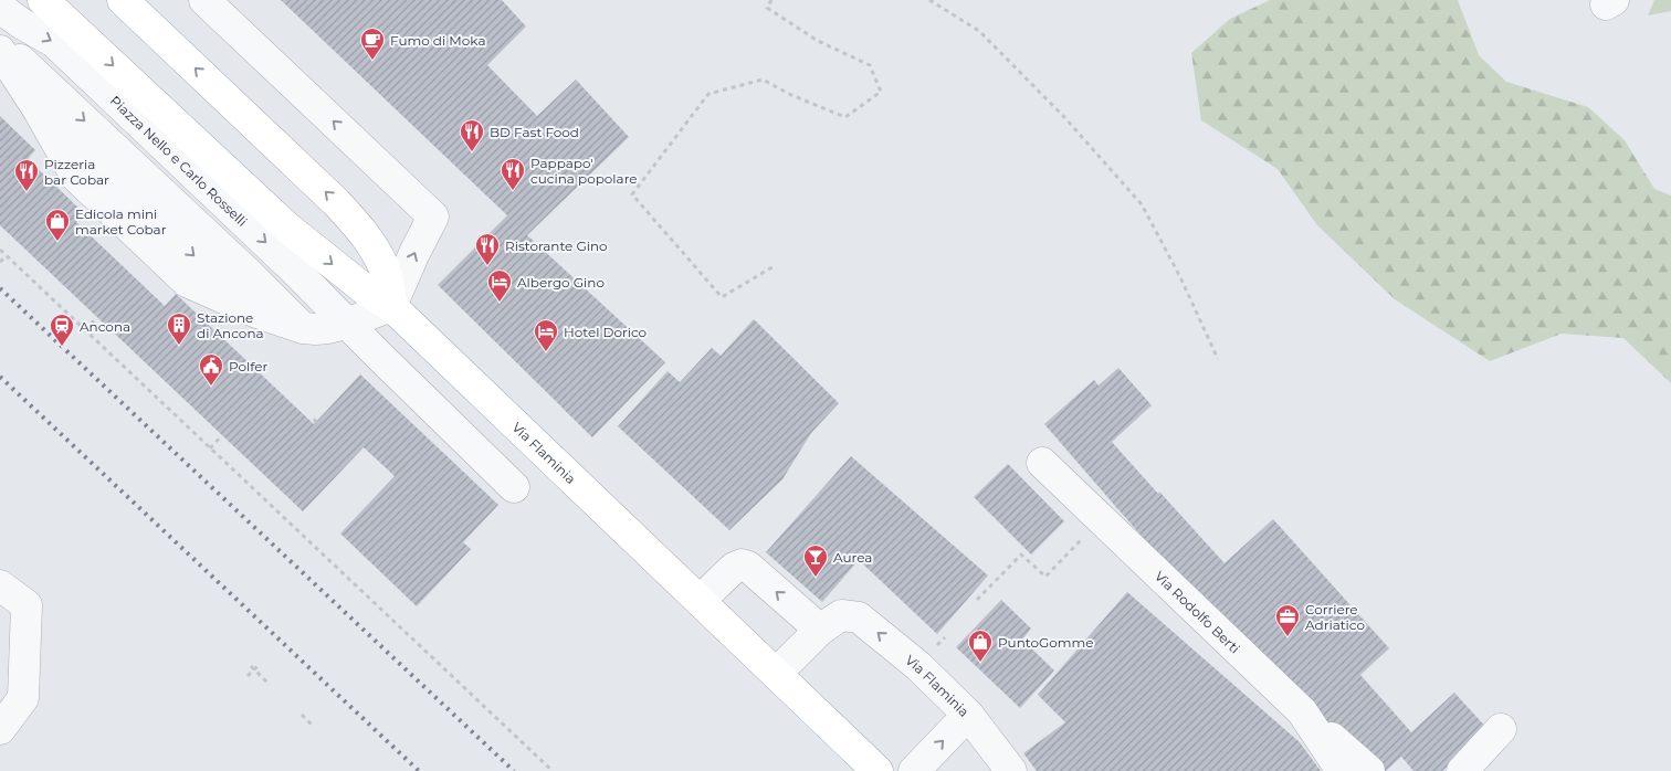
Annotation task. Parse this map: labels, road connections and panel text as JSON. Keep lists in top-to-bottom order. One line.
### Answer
{"streets":{"main road":["Piazza Nello e Carlo Rosselli","Via Flaminia"],"street":["Via Rodolfo Berti"]},"crossings":[["Piazza Nello e Carlo Rosselli","Via Flaminia"]],"places":{"cafe":["Fumo di Moka"],"restaurant":["BD Fast Food","Pappapo' cucina popolare","Pizzeria bar Cobar","Ristorante Gino"],"shop":["Edicola mini market Cobar","PuntoGomme"],"hotel":["Albergo Gino","Hotel Dorico"],"building":["Stazione di Ancona"],"station":["Ancona"],"public building":["Polfer"],"bar":["Aurea"],"office":["Corriere Adriatico"]}}
